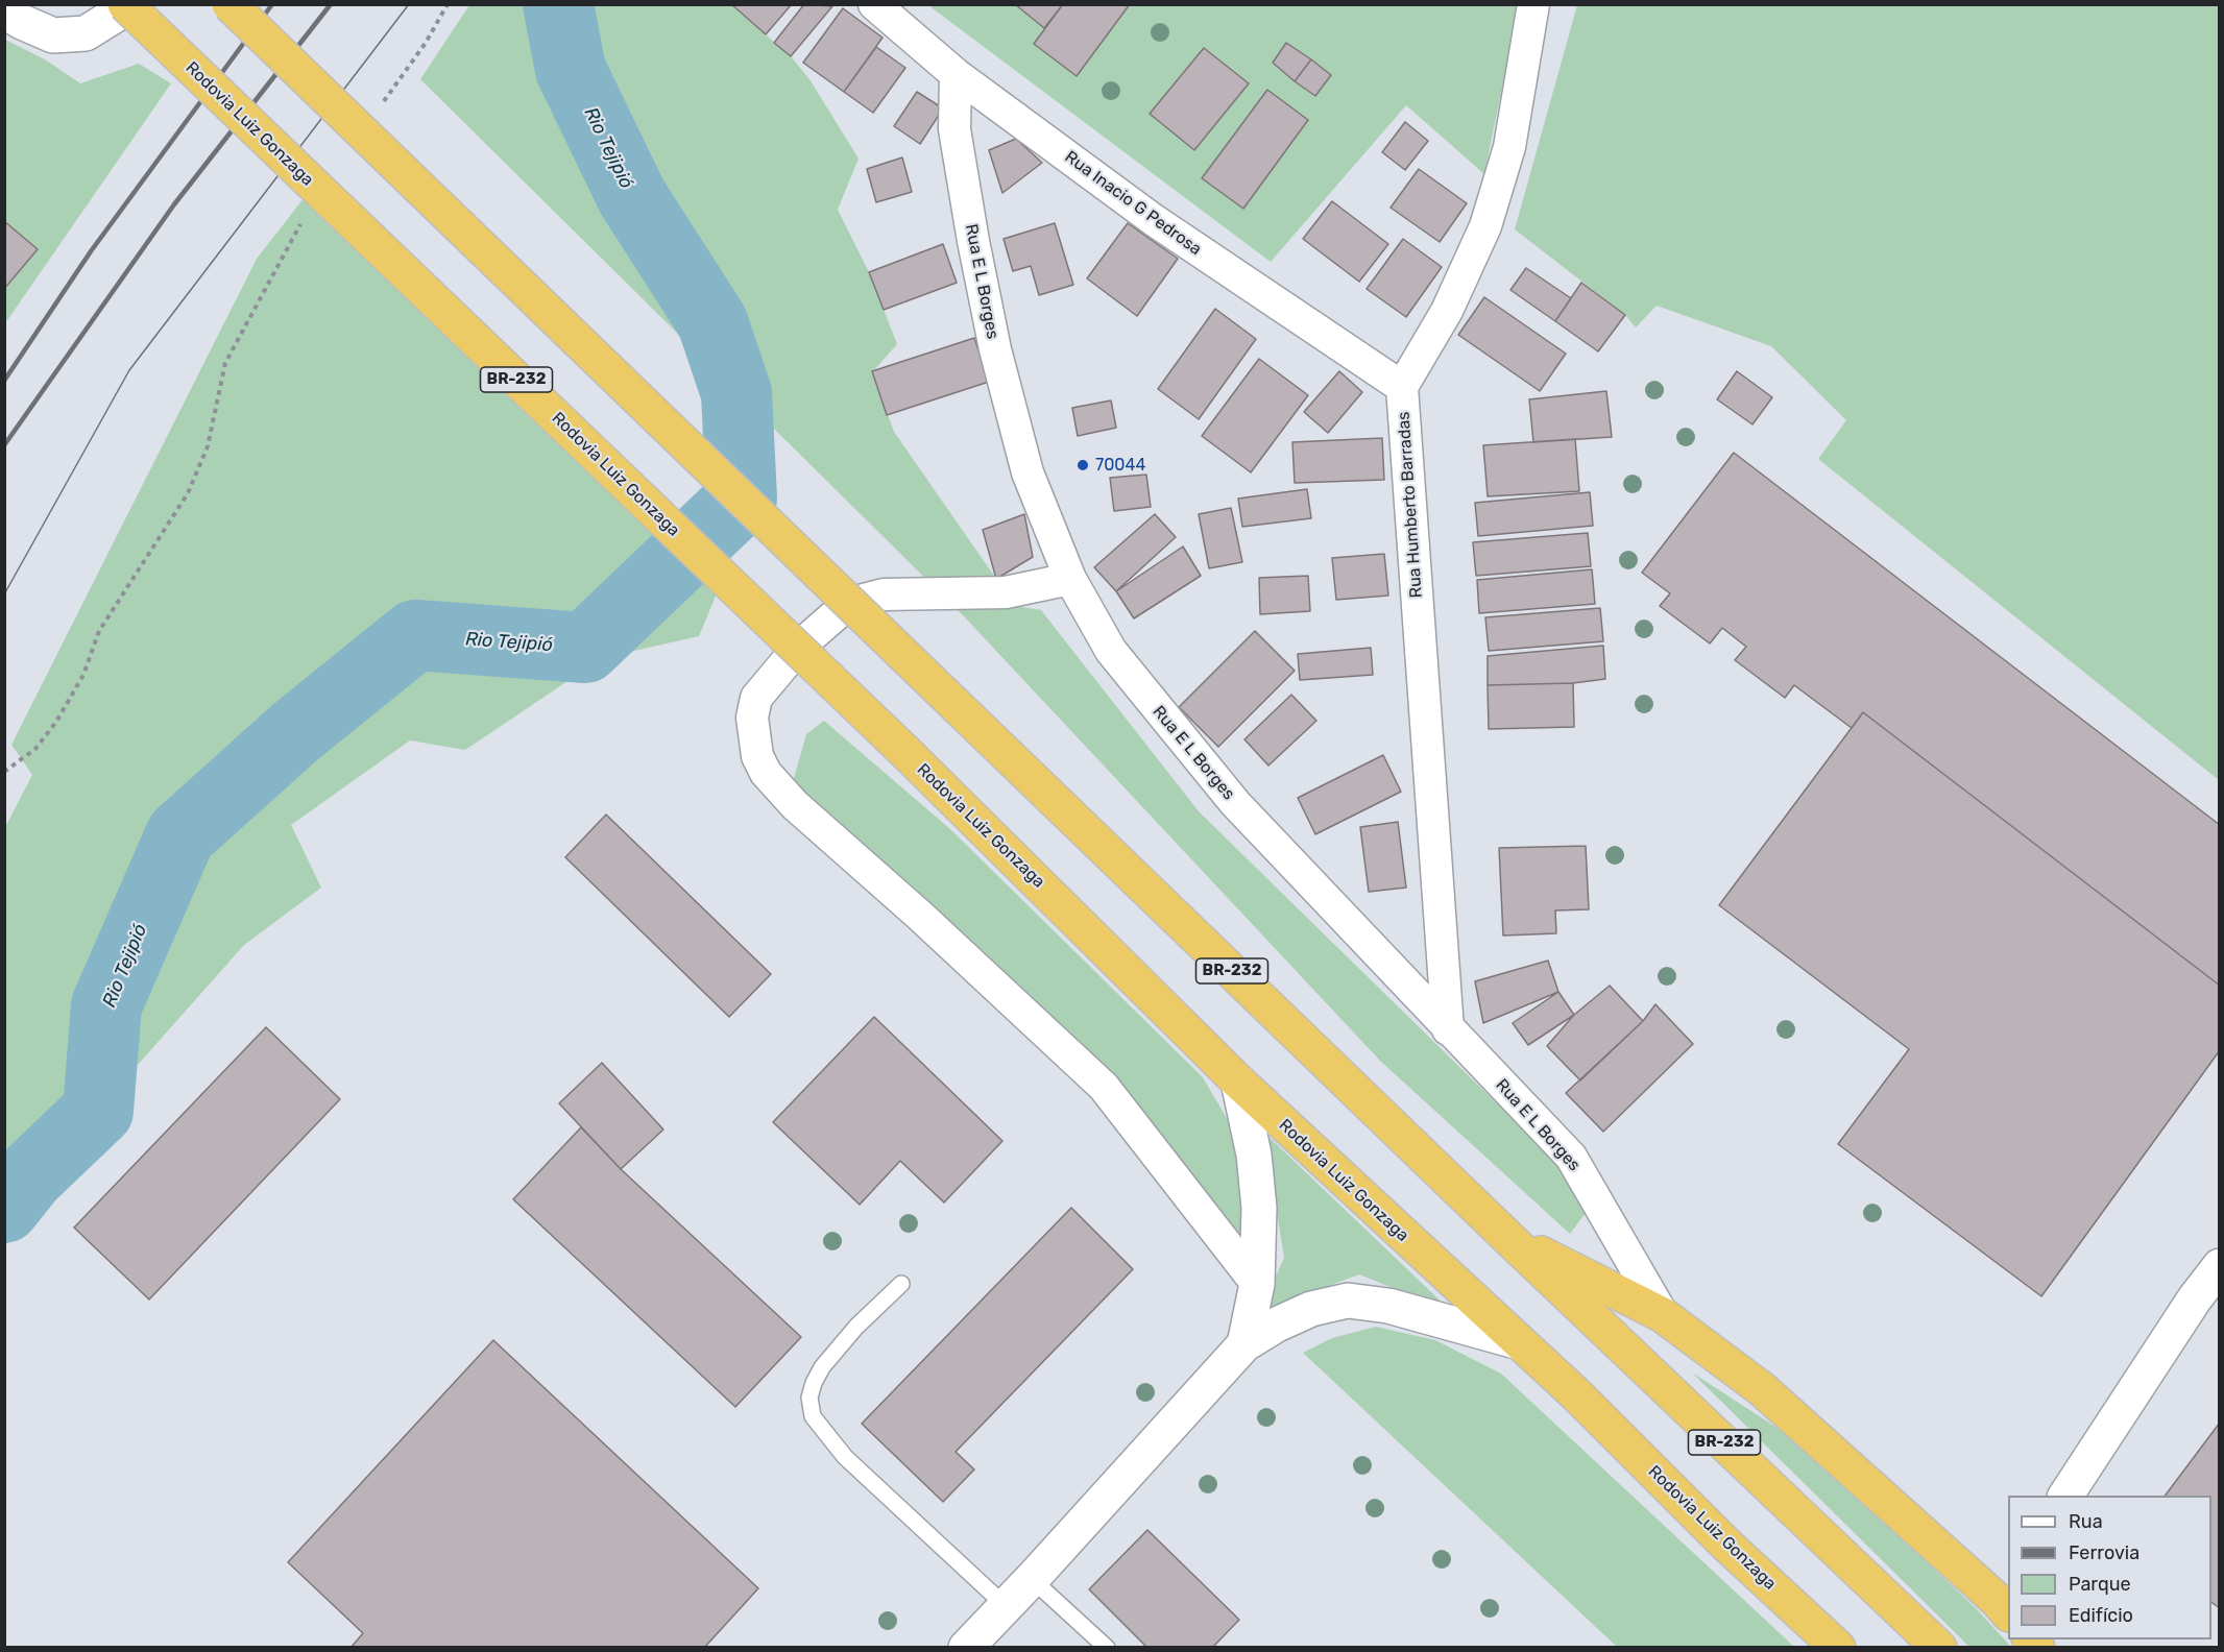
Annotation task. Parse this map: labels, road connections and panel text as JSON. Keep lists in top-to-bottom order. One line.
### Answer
{"streets":{"highway":["Rodovia Luiz Gonzaga","BR-232"],"street":["Rua Inacio G Pedrosa","Rua E L Borges","Rua Humberto Barradas"]},"crossings":[["Rua Inacio G Pedrosa","Rua E L Borges"],["Rua Inacio G Pedrosa","Rua Humberto Barradas"],["Rua E L Borges","Rua Humberto Barradas"]],"water":["Rio Tejipió"],"places":["70044"],"legend":["Rua","Ferrovia","Parque","Edifício"]}
